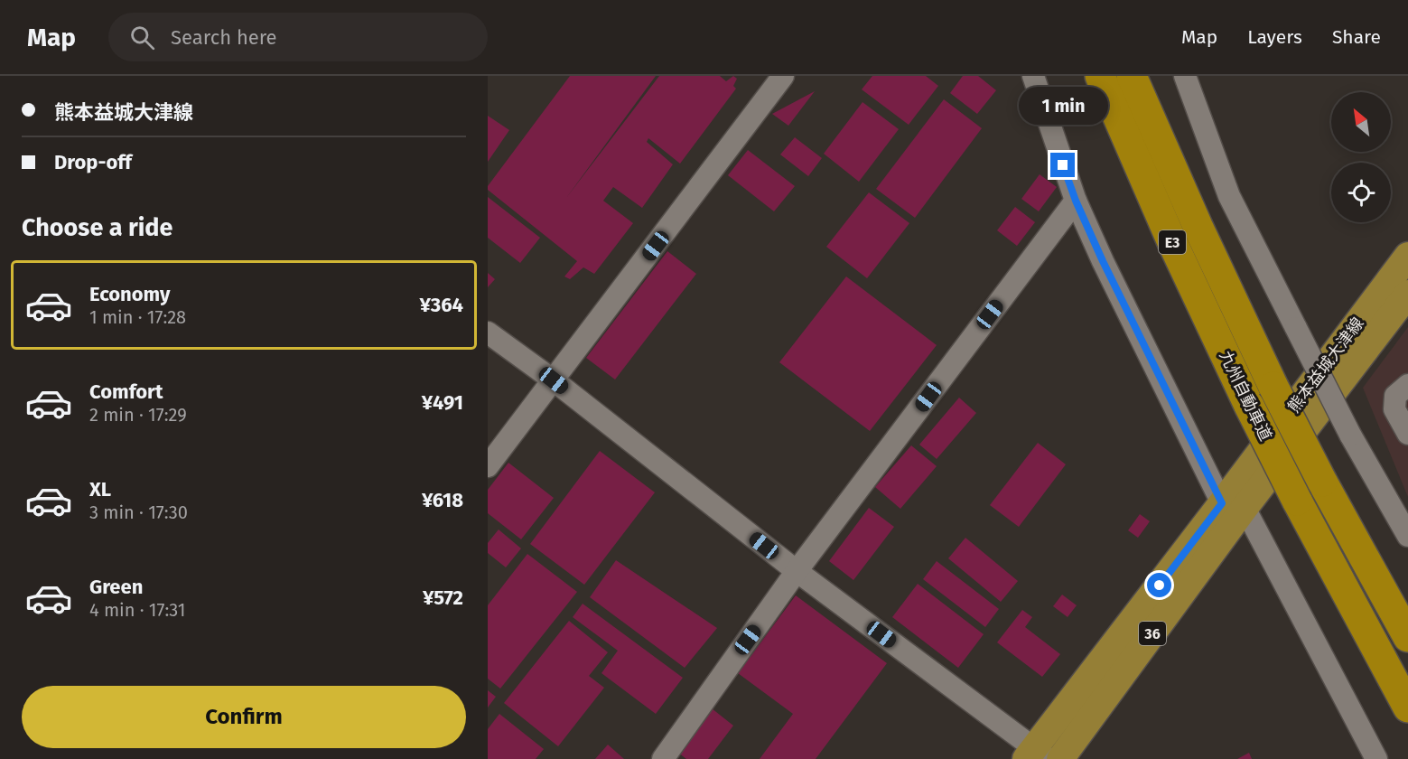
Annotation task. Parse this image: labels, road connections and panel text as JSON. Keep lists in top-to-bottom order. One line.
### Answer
{"streets":{"highway":["E3","九州自動車道"],"main road":["熊本益城大津線","36"]},"north":"top left","page":{"header":"Map","search":"Search here","nav":["Map","Layers","Share"],"banner":["熊本益城大津線","Drop-off"],"bubble":"1 min","heading":"Choose a ride","list":[{"name":"Economy","note":"1 min · 17:28","value":"¥364"},{"name":"Comfort","note":"2 min · 17:29","value":"¥491"},{"name":"XL","note":"3 min · 17:30","value":"¥618"},{"name":"Green","note":"4 min · 17:31","value":"¥572"}],"buttons":"Confirm"}}
